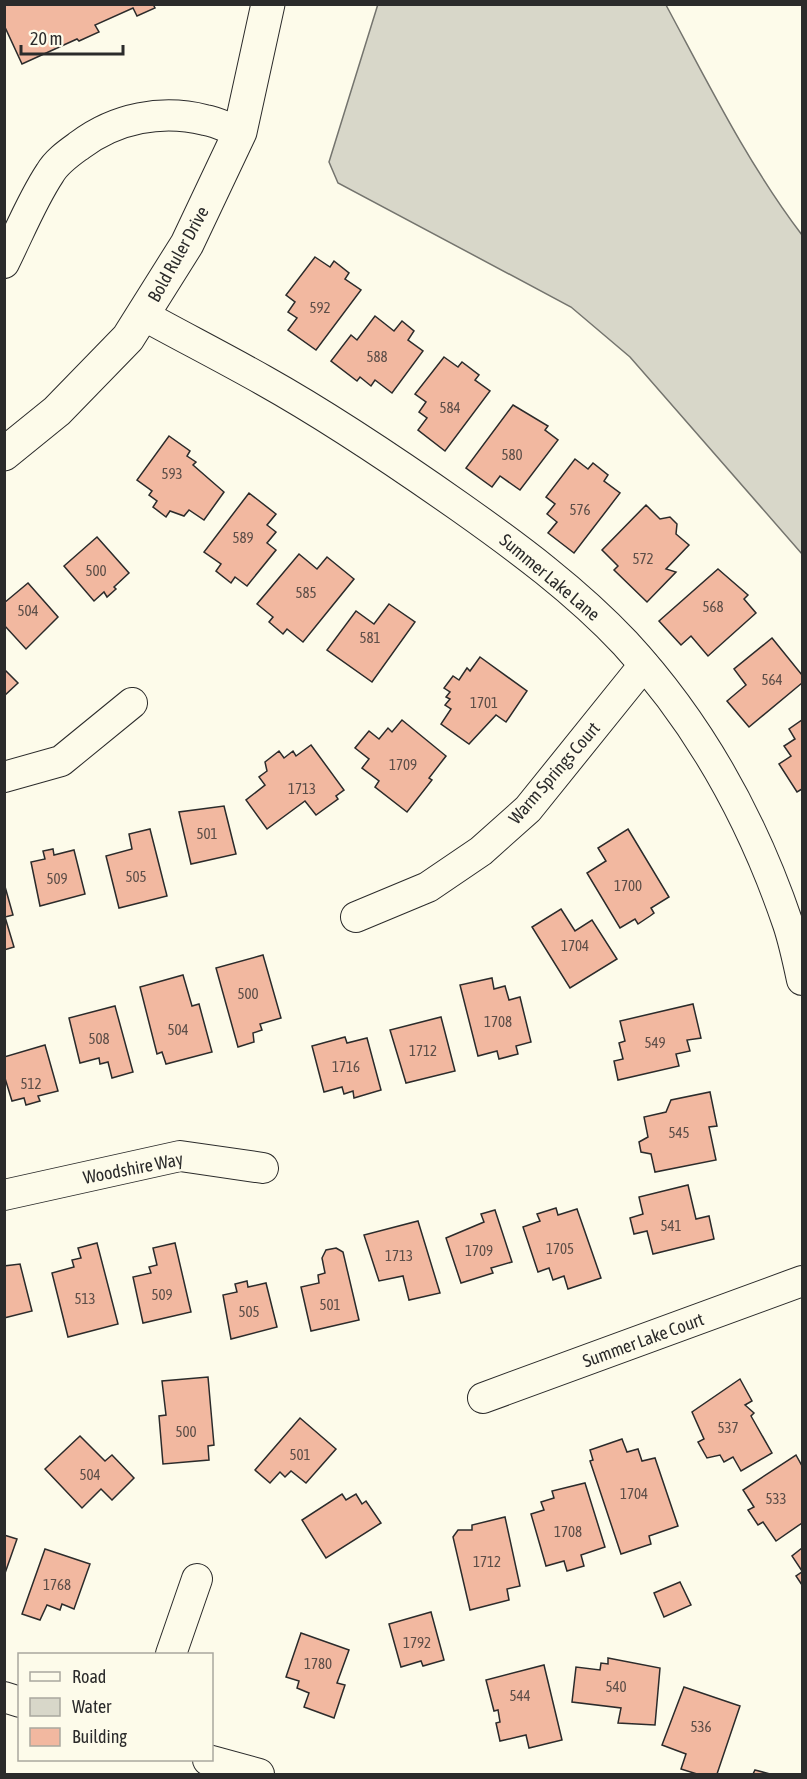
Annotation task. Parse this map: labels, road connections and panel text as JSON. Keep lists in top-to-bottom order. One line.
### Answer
{"streets":{"street":["Bold Ruler Drive","Summer Lake Lane","Warm Springs Court","Woodshire Way","Summer Lake Court"]},"crossings":[["Bold Ruler Drive","Summer Lake Lane"],["Summer Lake Lane","Warm Springs Court"]],"house_numbers":["592","588","584","580","593","576","589","572","500","585","568","504","581","564","1701","1709","1713","501","505","509","1700","1704","500","1708","504","508","549","1712","1716","512","545","541","1705","1709","1713","509","513","501","505","537","500","501","504","1704","533","1708","1712","1768","1792","1780","540","544","536"],"legend":["Road","Water","Building"],"scale_bar":"20 m"}
